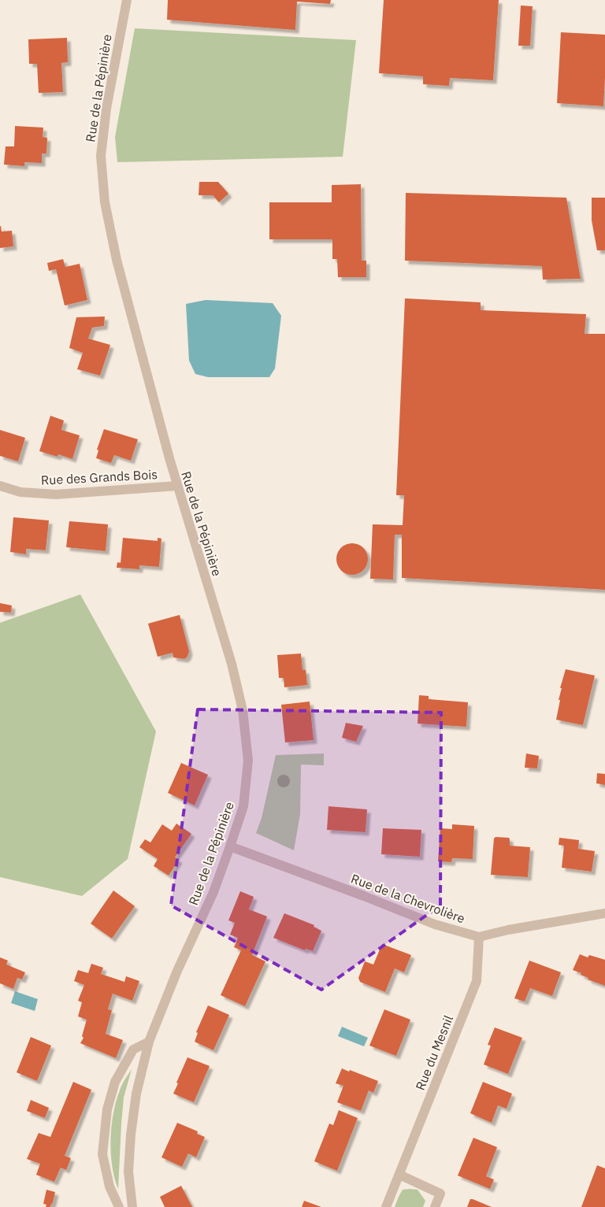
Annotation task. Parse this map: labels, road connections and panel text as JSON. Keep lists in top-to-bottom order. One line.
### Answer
{"streets":{"street":["Rue de la Pépinière","Rue des Grands Bois","Rue de la Chevrolière","Rue du Mesnil"]},"crossings":[["Rue de la Pépinière","Rue des Grands Bois"],["Rue de la Pépinière","Rue de la Chevrolière"],["Rue de la Chevrolière","Rue du Mesnil"]]}
